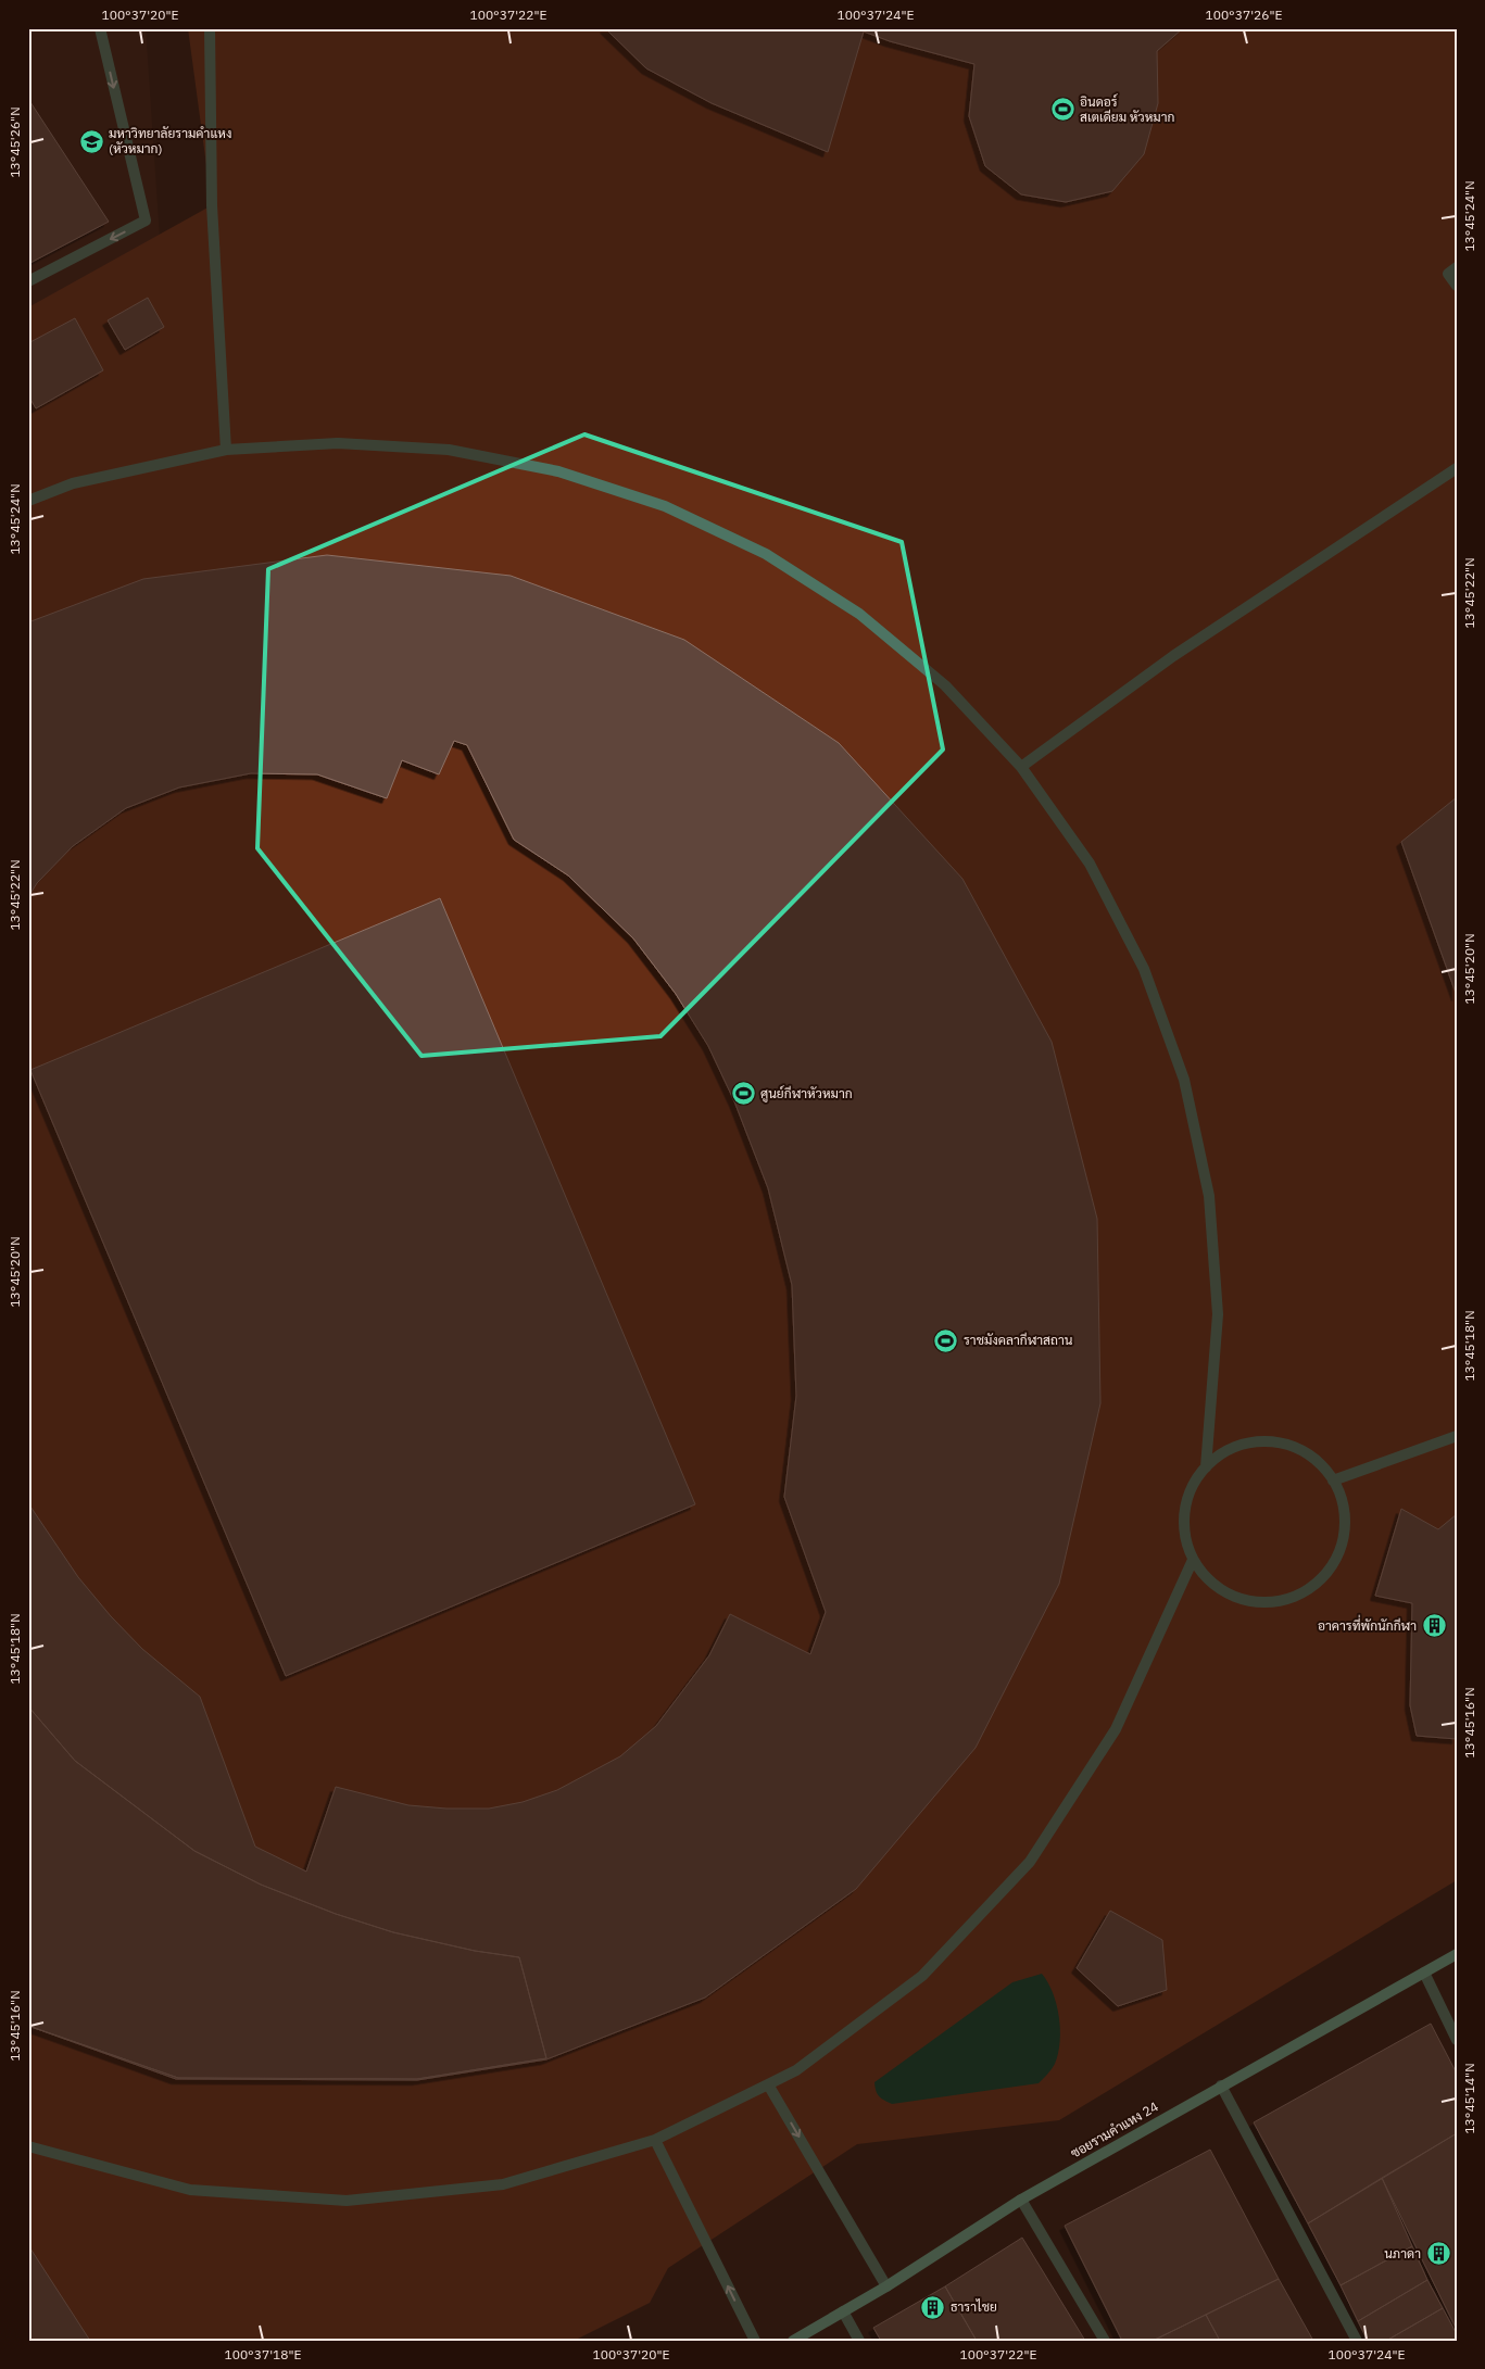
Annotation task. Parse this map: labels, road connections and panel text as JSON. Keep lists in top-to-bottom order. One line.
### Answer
{"streets":{"main road":["ซอยรามคำแหง 24"]},"places":{"sports":["อินดอร์ สเตเดียม หัวหมาก","ศูนย์กีฬาหัวหมาก","ราชมังคลากีฬาสถาน"],"school or university":["มหาวิทยาลัยรามคำแหง (หัวหมาก)"],"building":["อาคารที่พักนักกีฬา","นภาดา","ธาราไชย"]},"coordinates":["100°37'20\"E","100°37'22\"E","100°37'24\"E","100°37'26\"E","13°45'26\"N","13°45'24\"N","13°45'22\"N","13°45'20\"N","13°45'18\"N","13°45'16\"N","13°45'14\"N","100°37'18\"E"]}
